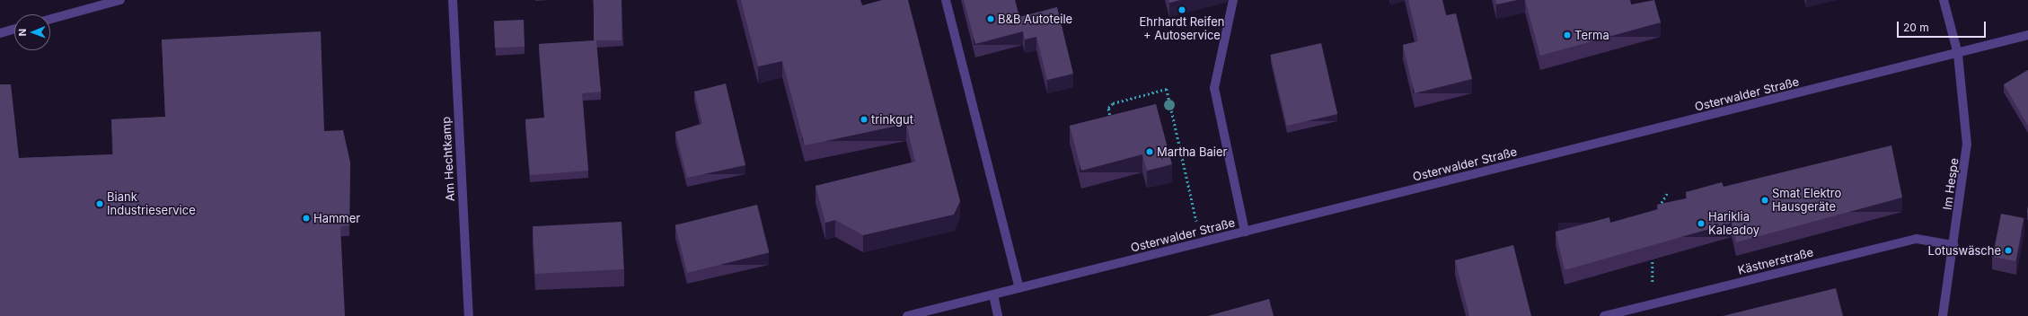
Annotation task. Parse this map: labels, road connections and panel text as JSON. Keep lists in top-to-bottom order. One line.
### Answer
{"streets":{"street":["Osterwalder Straße","Am Hechtkamp","Im Hespe","Kästnerstraße"]},"crossings":[["Osterwalder Straße","Im Hespe"],["Im Hespe","Kästnerstraße"]],"places":["Ehrhardt Reifen + Autoservice","B&B Autoteile","Terma","trinkgut","Martha Baier","Smat Elektro Hausgeräte","Biank Industrieservice","Hammer","Hariklia Kaleadoy","Lotuswäsche"],"scale_bar":"20 m","north":"left"}
